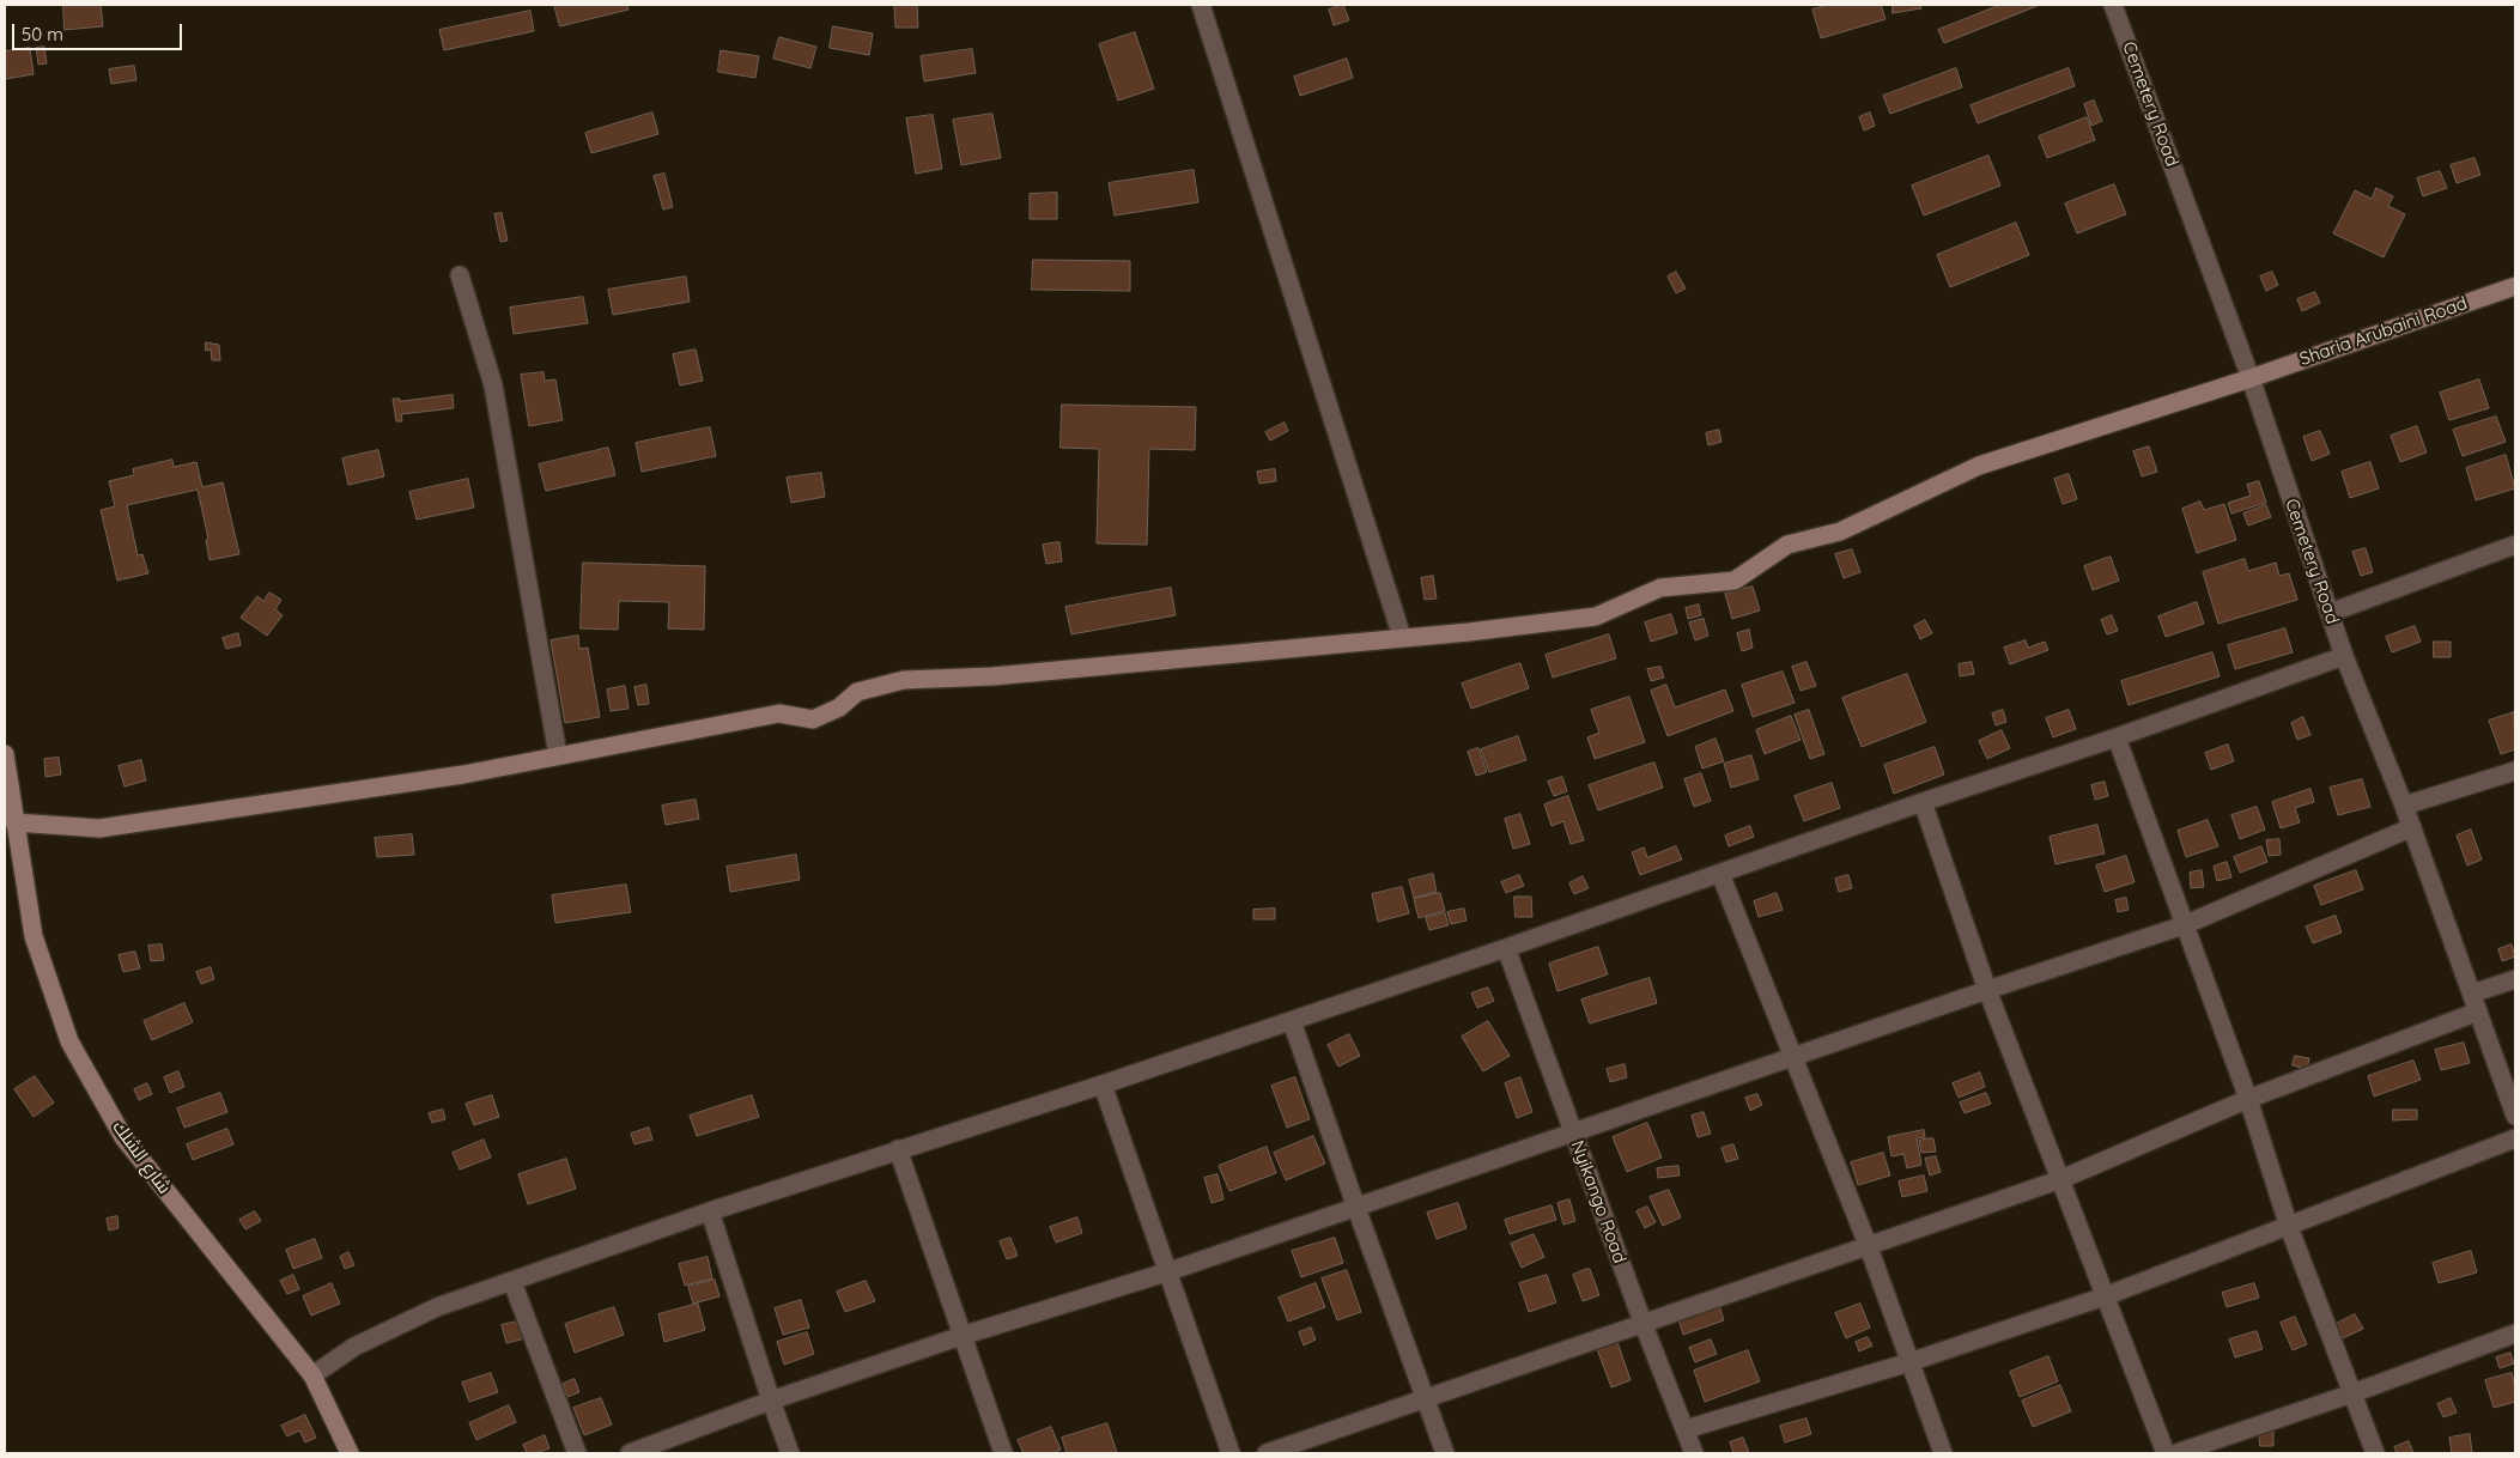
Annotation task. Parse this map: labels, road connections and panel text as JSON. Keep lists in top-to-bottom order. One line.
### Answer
{"streets":{"street":["Cemetery Road","Sharia Arubaini Road","شارع الشلك","Nyikango Road"]},"crossings":[["Cemetery Road","Sharia Arubaini Road"],["Sharia Arubaini Road","شارع الشلك"]],"scale_bar":"50 m"}
